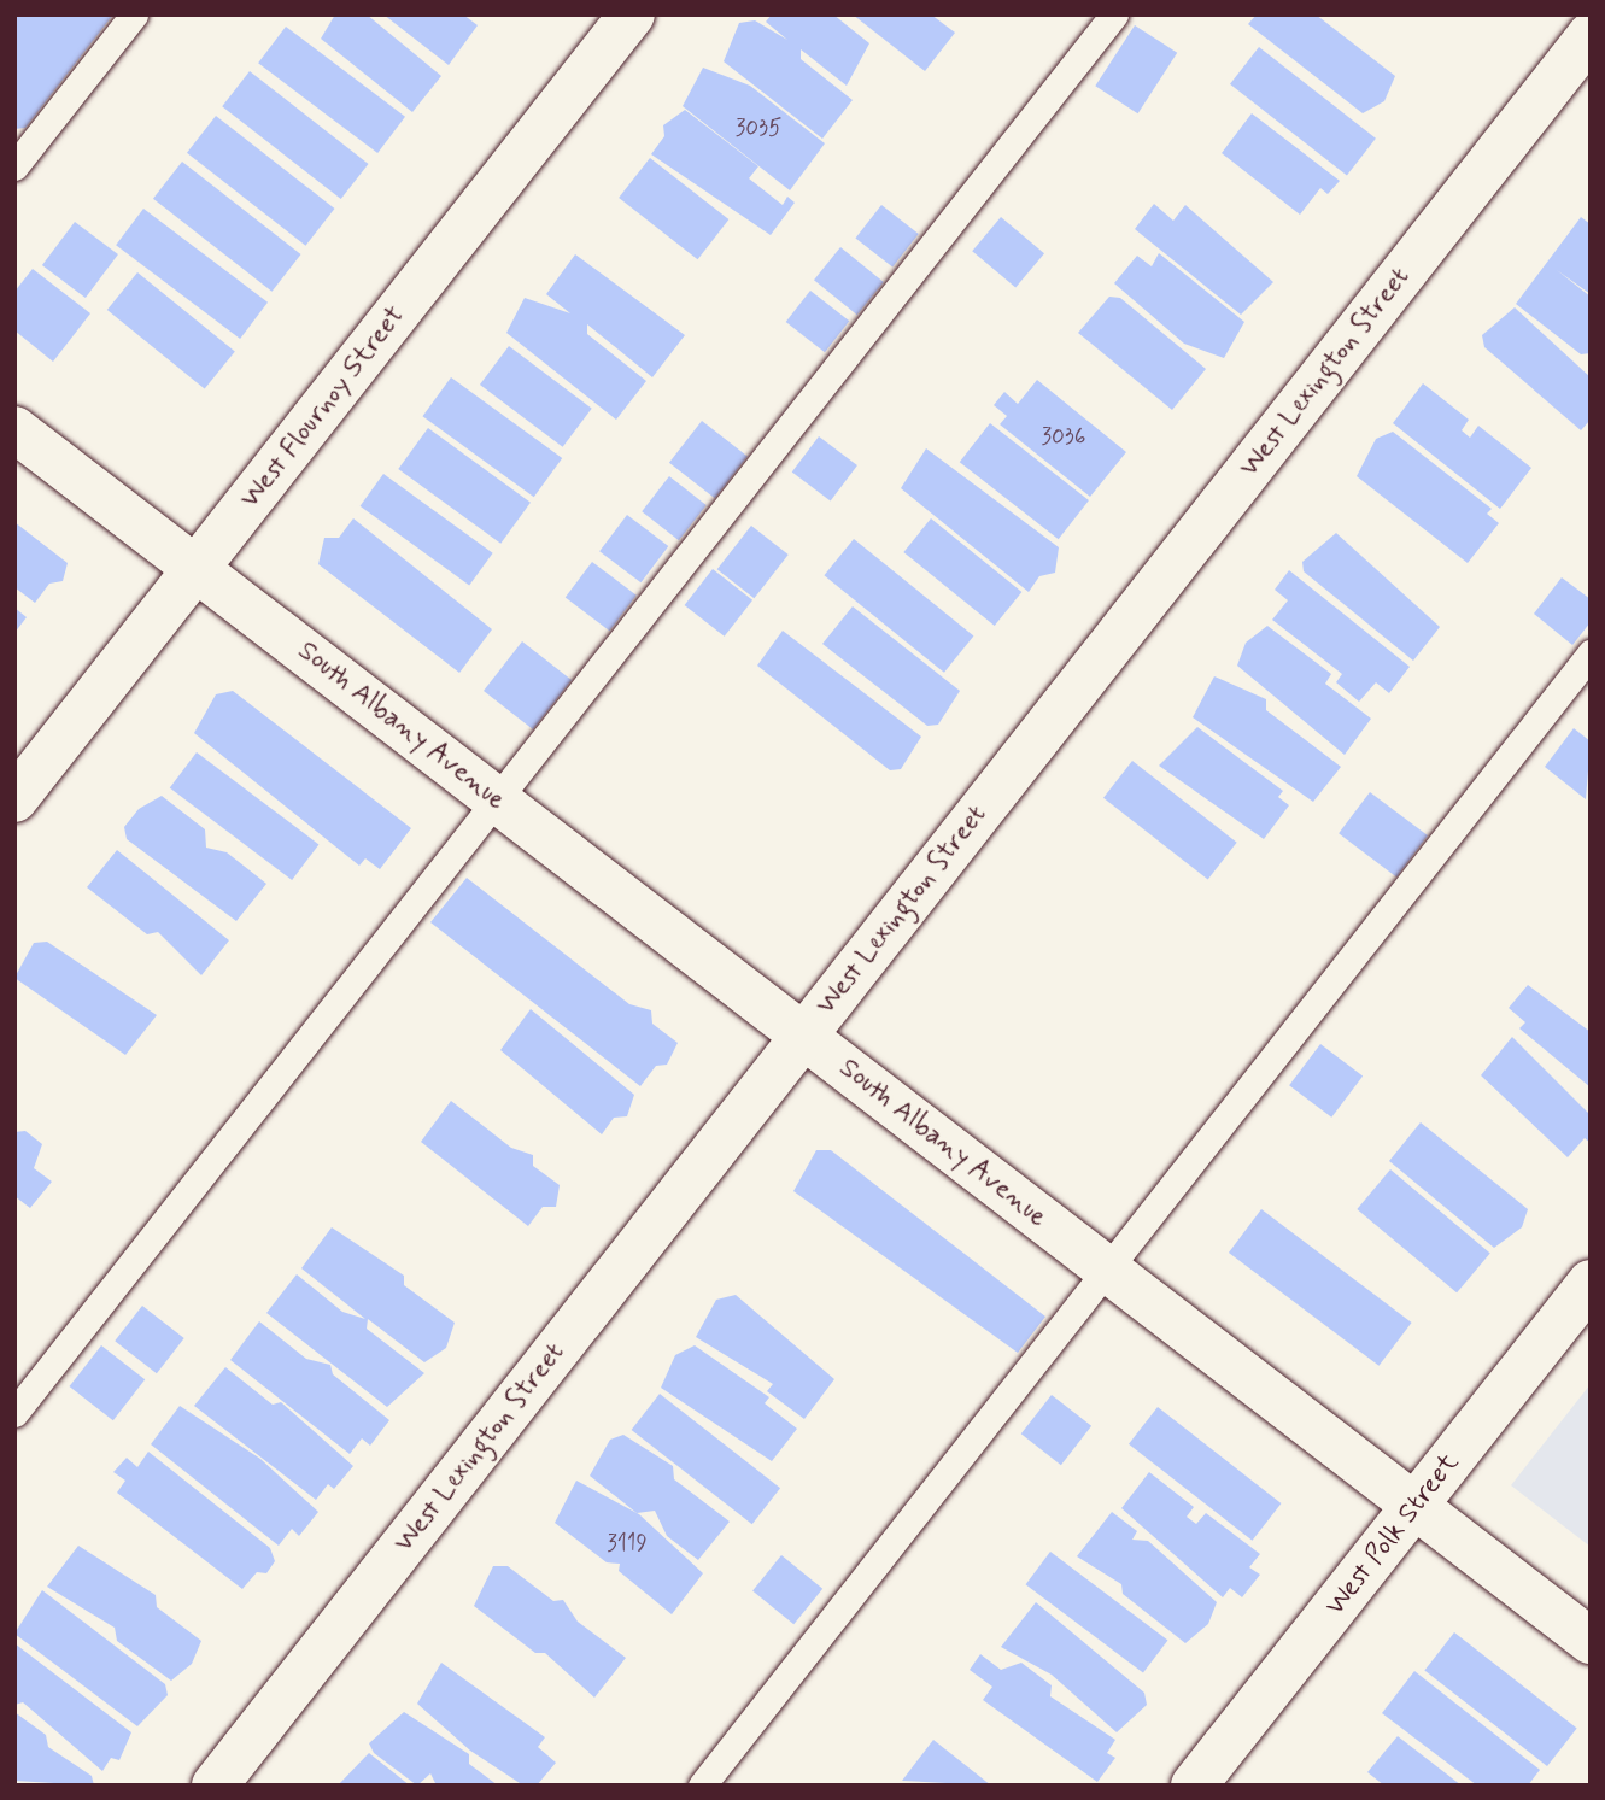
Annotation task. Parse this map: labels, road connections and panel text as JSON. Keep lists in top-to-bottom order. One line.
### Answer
{"streets":{"street":["West Lexington Street","West Flournoy Street","South Albany Avenue","West Polk Street"]},"crossings":[["West Lexington Street","South Albany Avenue"],["West Flournoy Street","South Albany Avenue"],["South Albany Avenue","West Polk Street"]],"house_numbers":["3035","3036","3119"]}
